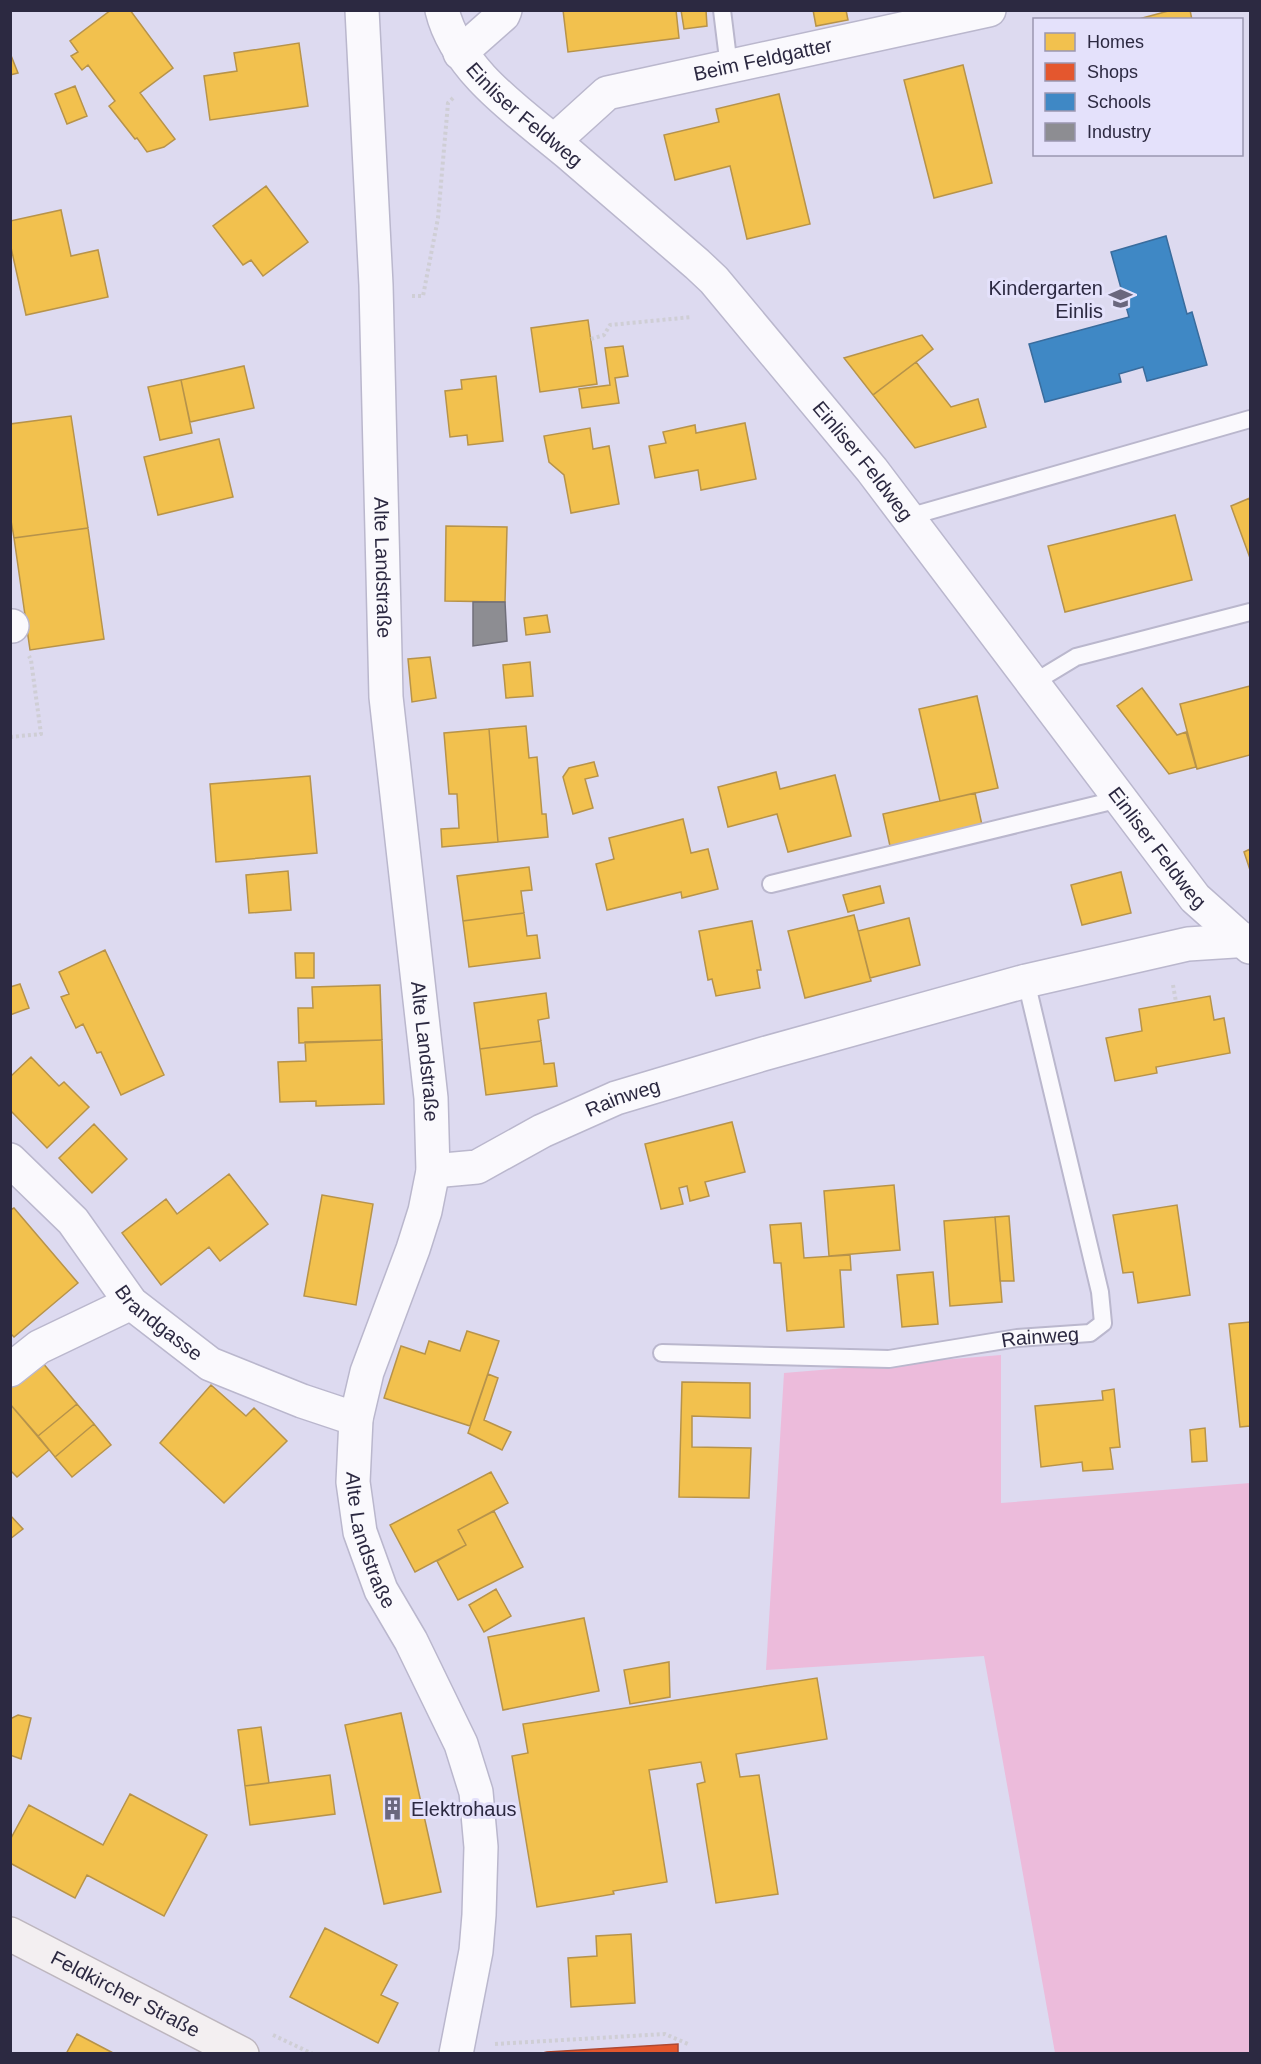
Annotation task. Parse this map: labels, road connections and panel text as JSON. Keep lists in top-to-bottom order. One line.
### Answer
{"streets":{"main road":["Feldkircher Straße"],"street":["Beim Feldgatter","Einliser Feldweg","Alte Landstraße","Rainweg","Brandgasse"]},"crossings":[["Beim Feldgatter","Einliser Feldweg"],["Einliser Feldweg","Rainweg"],["Alte Landstraße","Rainweg"],["Alte Landstraße","Brandgasse"]],"places":{"school or university":["Kindergarten Einlis"],"building":["Elektrohaus"]},"legend":["Homes","Shops","Schools","Industry"]}
